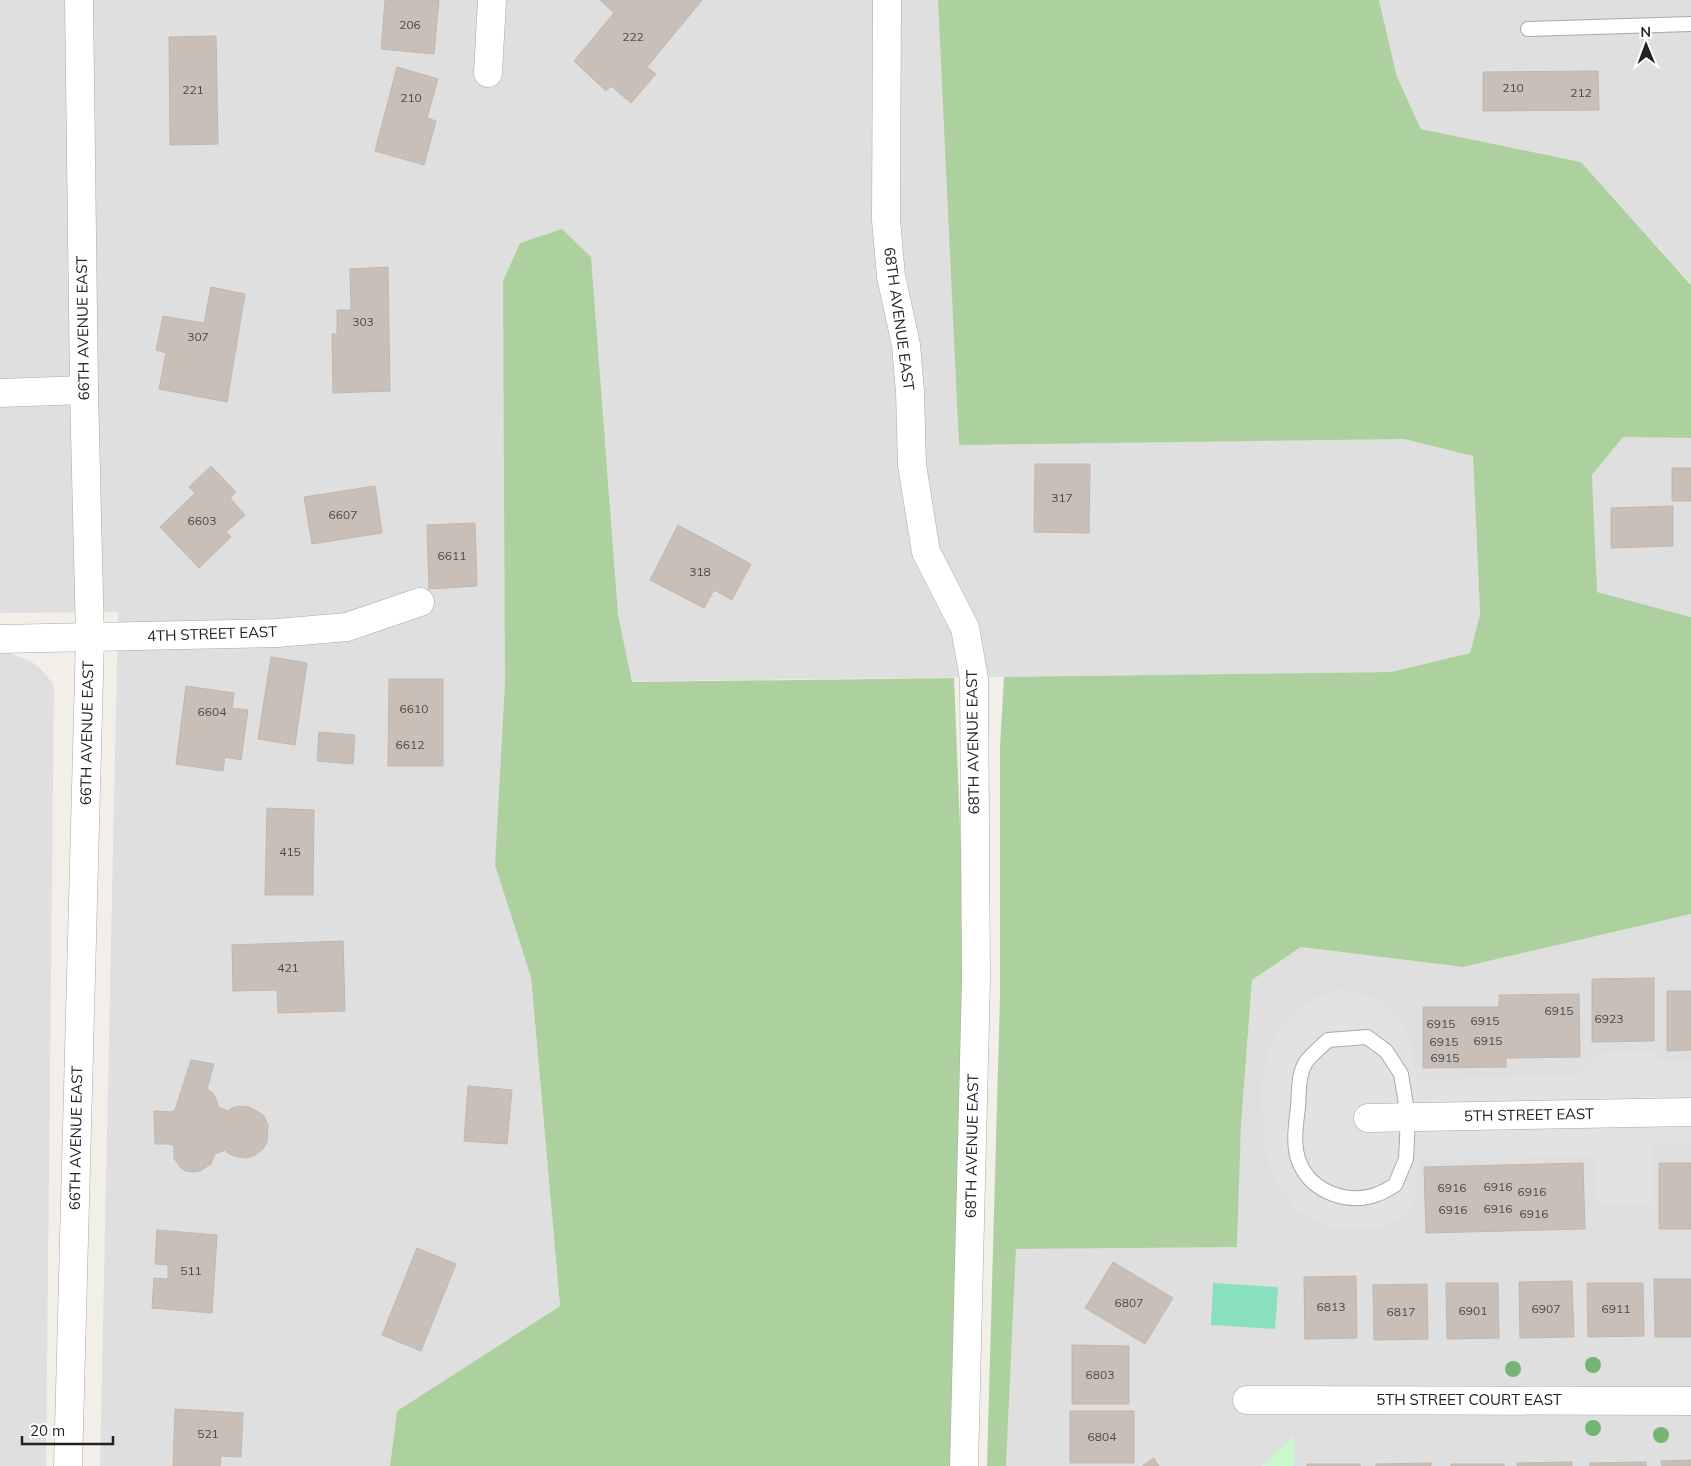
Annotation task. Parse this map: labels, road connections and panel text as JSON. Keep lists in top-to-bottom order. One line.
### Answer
{"streets":{"street":["68TH AVENUE EAST","66TH AVENUE EAST","4TH STREET EAST","5TH STREET EAST","5TH STREET COURT EAST"]},"crossings":[["66TH AVENUE EAST","4TH STREET EAST"]],"house_numbers":["206","222","210","221","212","210","303","307","317","6607","6603","6611","318","6610","6604","6612","415","421","6915","6923","6915","6915","6915","6915","6915","6916","6916","6916","6916","6916","6916","511","6807","6813","6907","6911","6901","6817","6803","521","6804"],"scale_bar":"20 m","north":"top"}
